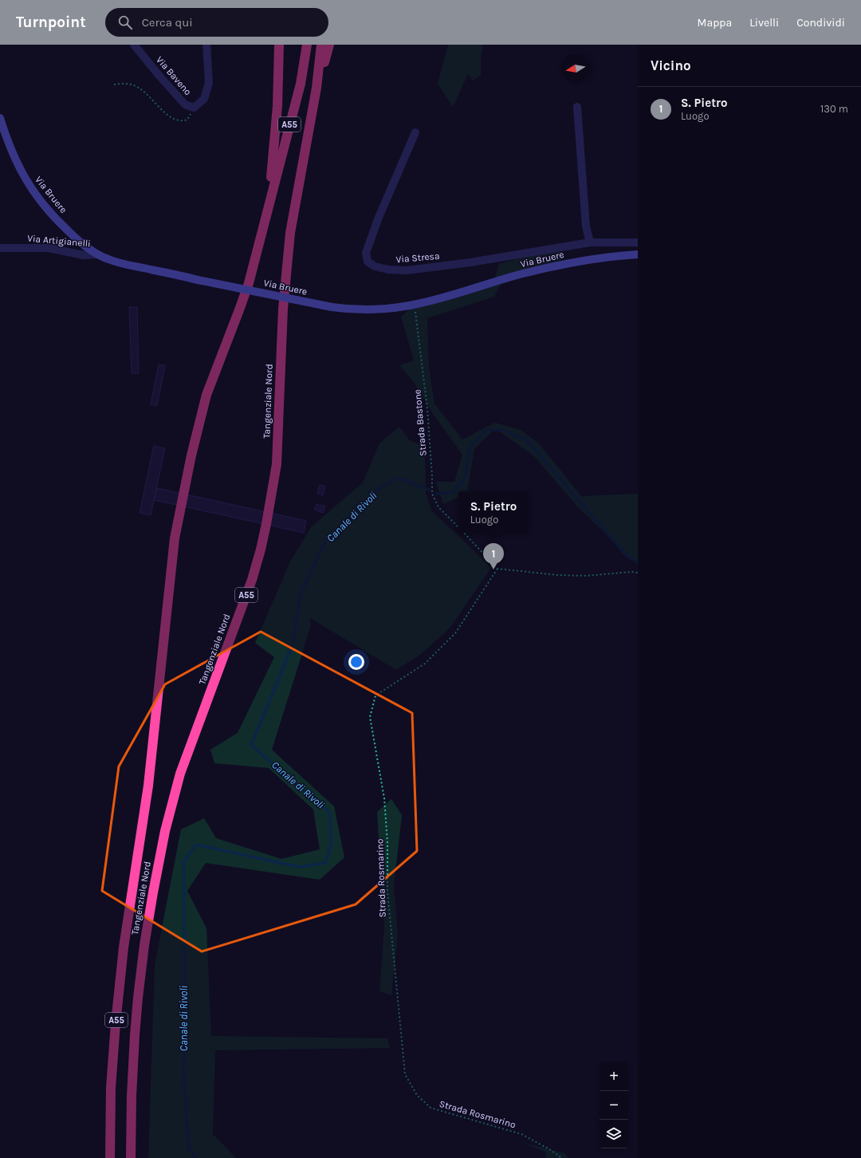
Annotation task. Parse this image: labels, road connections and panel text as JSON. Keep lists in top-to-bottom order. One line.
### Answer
{"streets":{"highway":["A55","Tangenziale Nord"],"street":["Via Baveno","Via Bruere","Via Artigianelli","Via Stresa"],"path":["Strada Bastone","Strada Rosmarino"]},"crossings":[["A55","Tangenziale Nord"],["Via Bruere","Via Artigianelli"],["Via Bruere","Strada Bastone"],["Strada Bastone","Strada Rosmarino"]],"water":["Canale di Rivoli"],"north":"left","page":{"header":"Turnpoint","search":"Cerca qui","nav":["Mappa","Livelli","Condividi"],"heading":"Vicino","list":[{"mark":"1","name":"S. Pietro","note":"Luogo","value":"130 m"}],"popup":["S. Pietro","Luogo"],"pins":"1","map_buttons":["+","−"]}}
